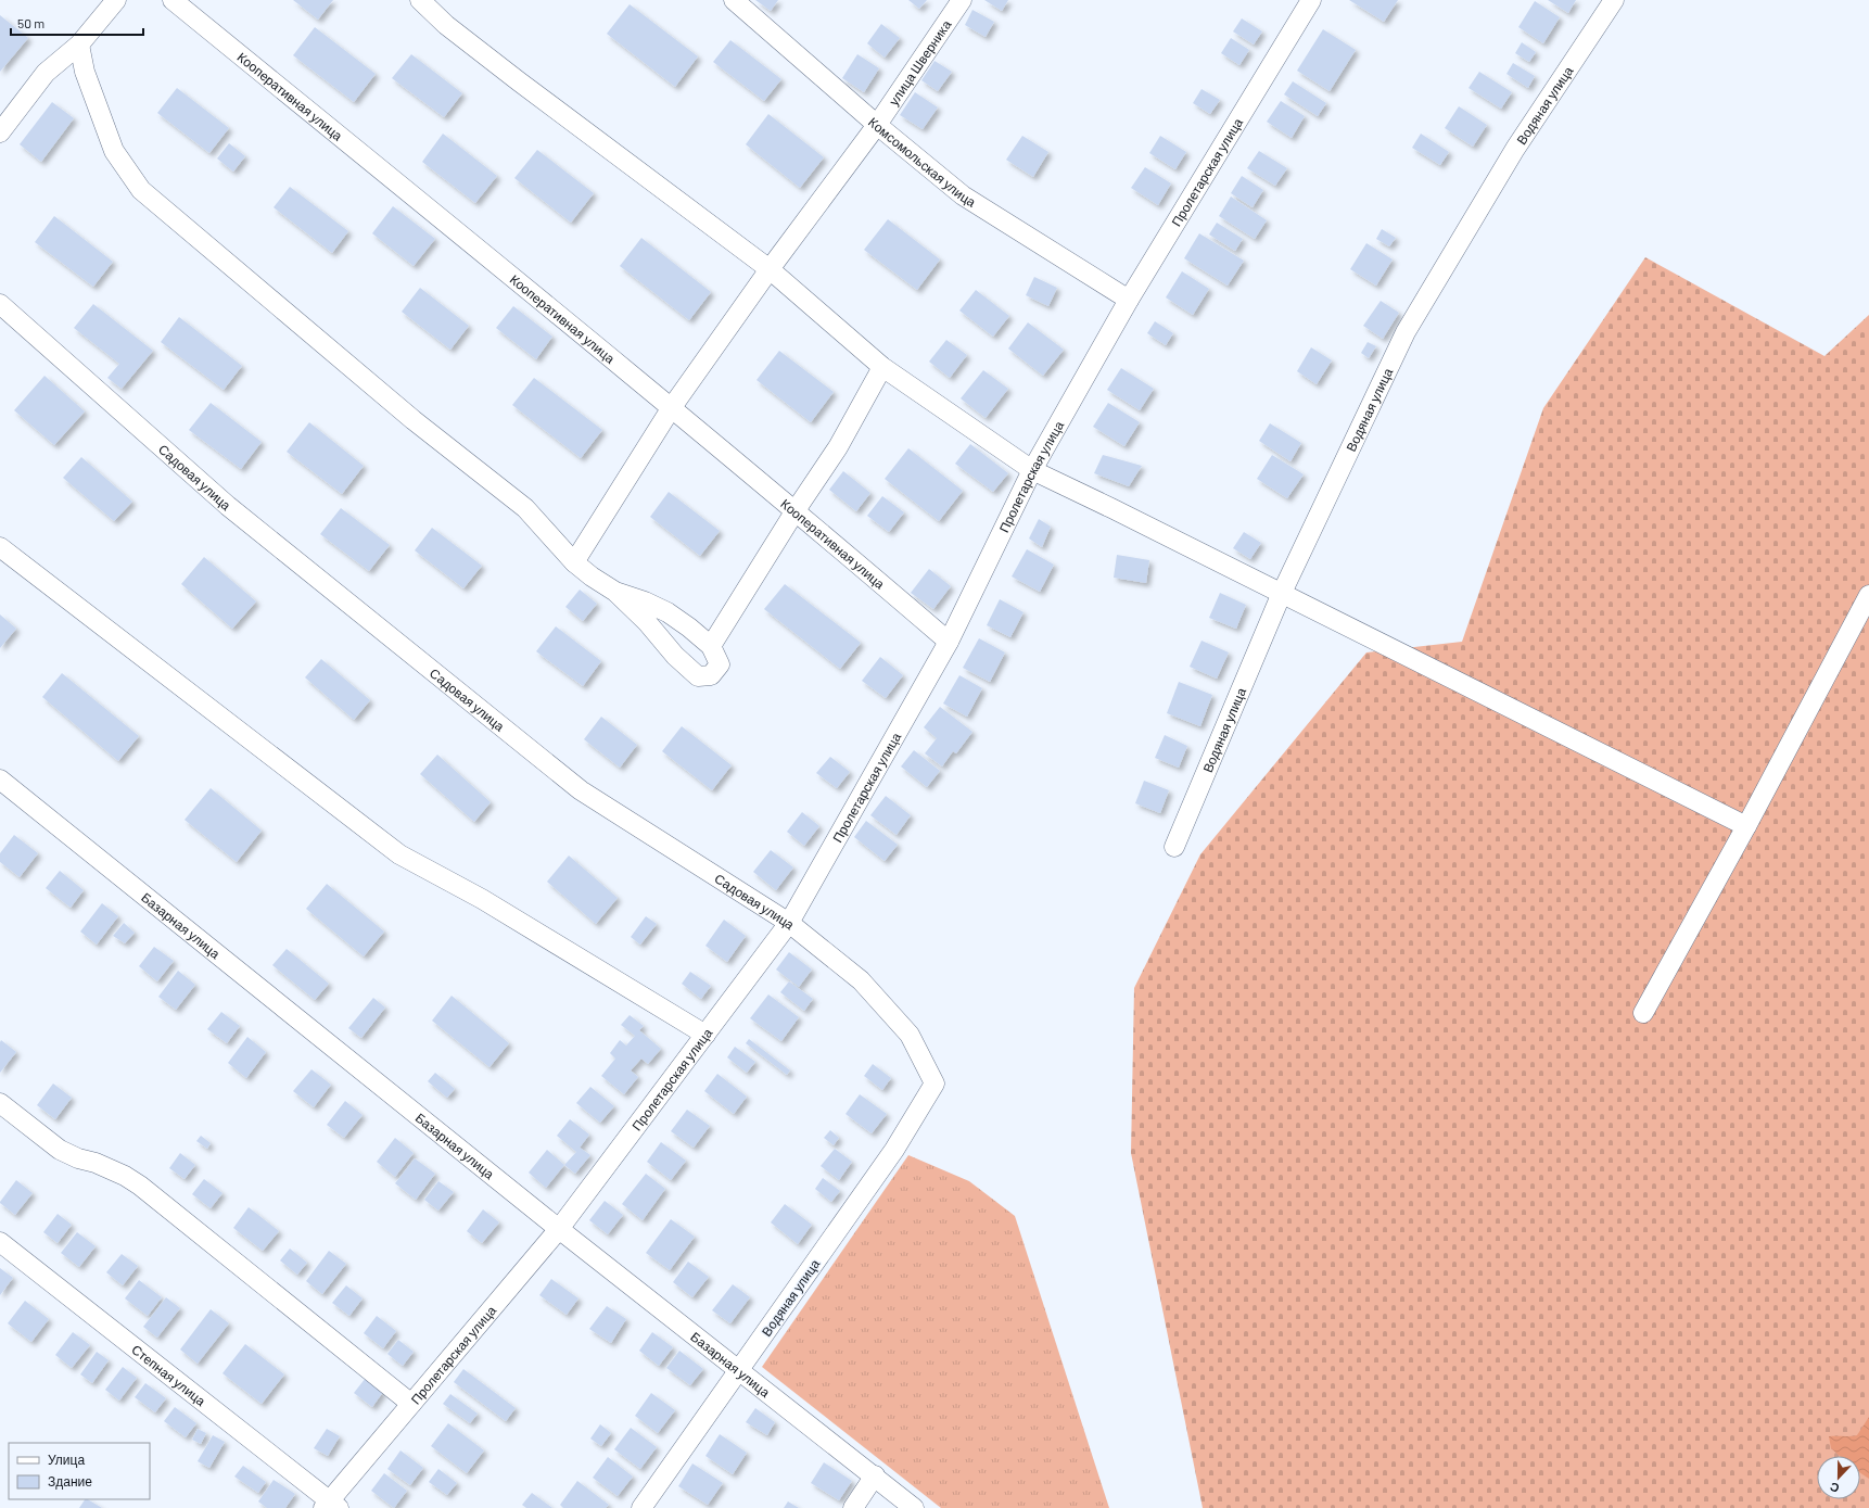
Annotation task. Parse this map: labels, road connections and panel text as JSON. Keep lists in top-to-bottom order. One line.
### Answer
{"streets":{"street":["улица Шверника","Кооперативная улица","Водяная улица","Комсомольская улица","Пролетарская улица","Садовая улица","Базарная улица","Степная улица"]},"crossings":[["улица Шверника","Кооперативная улица"],["улица Шверника","Комсомольская улица"],["Кооперативная улица","Пролетарская улица"],["Водяная улица","Садовая улица"],["Водяная улица","Базарная улица"],["Комсомольская улица","Пролетарская улица"],["Пролетарская улица","Садовая улица"],["Пролетарская улица","Базарная улица"],["Пролетарская улица","Степная улица"]],"legend":["Улица","Здание"],"scale_bar":"50 m","north":"bottom"}
